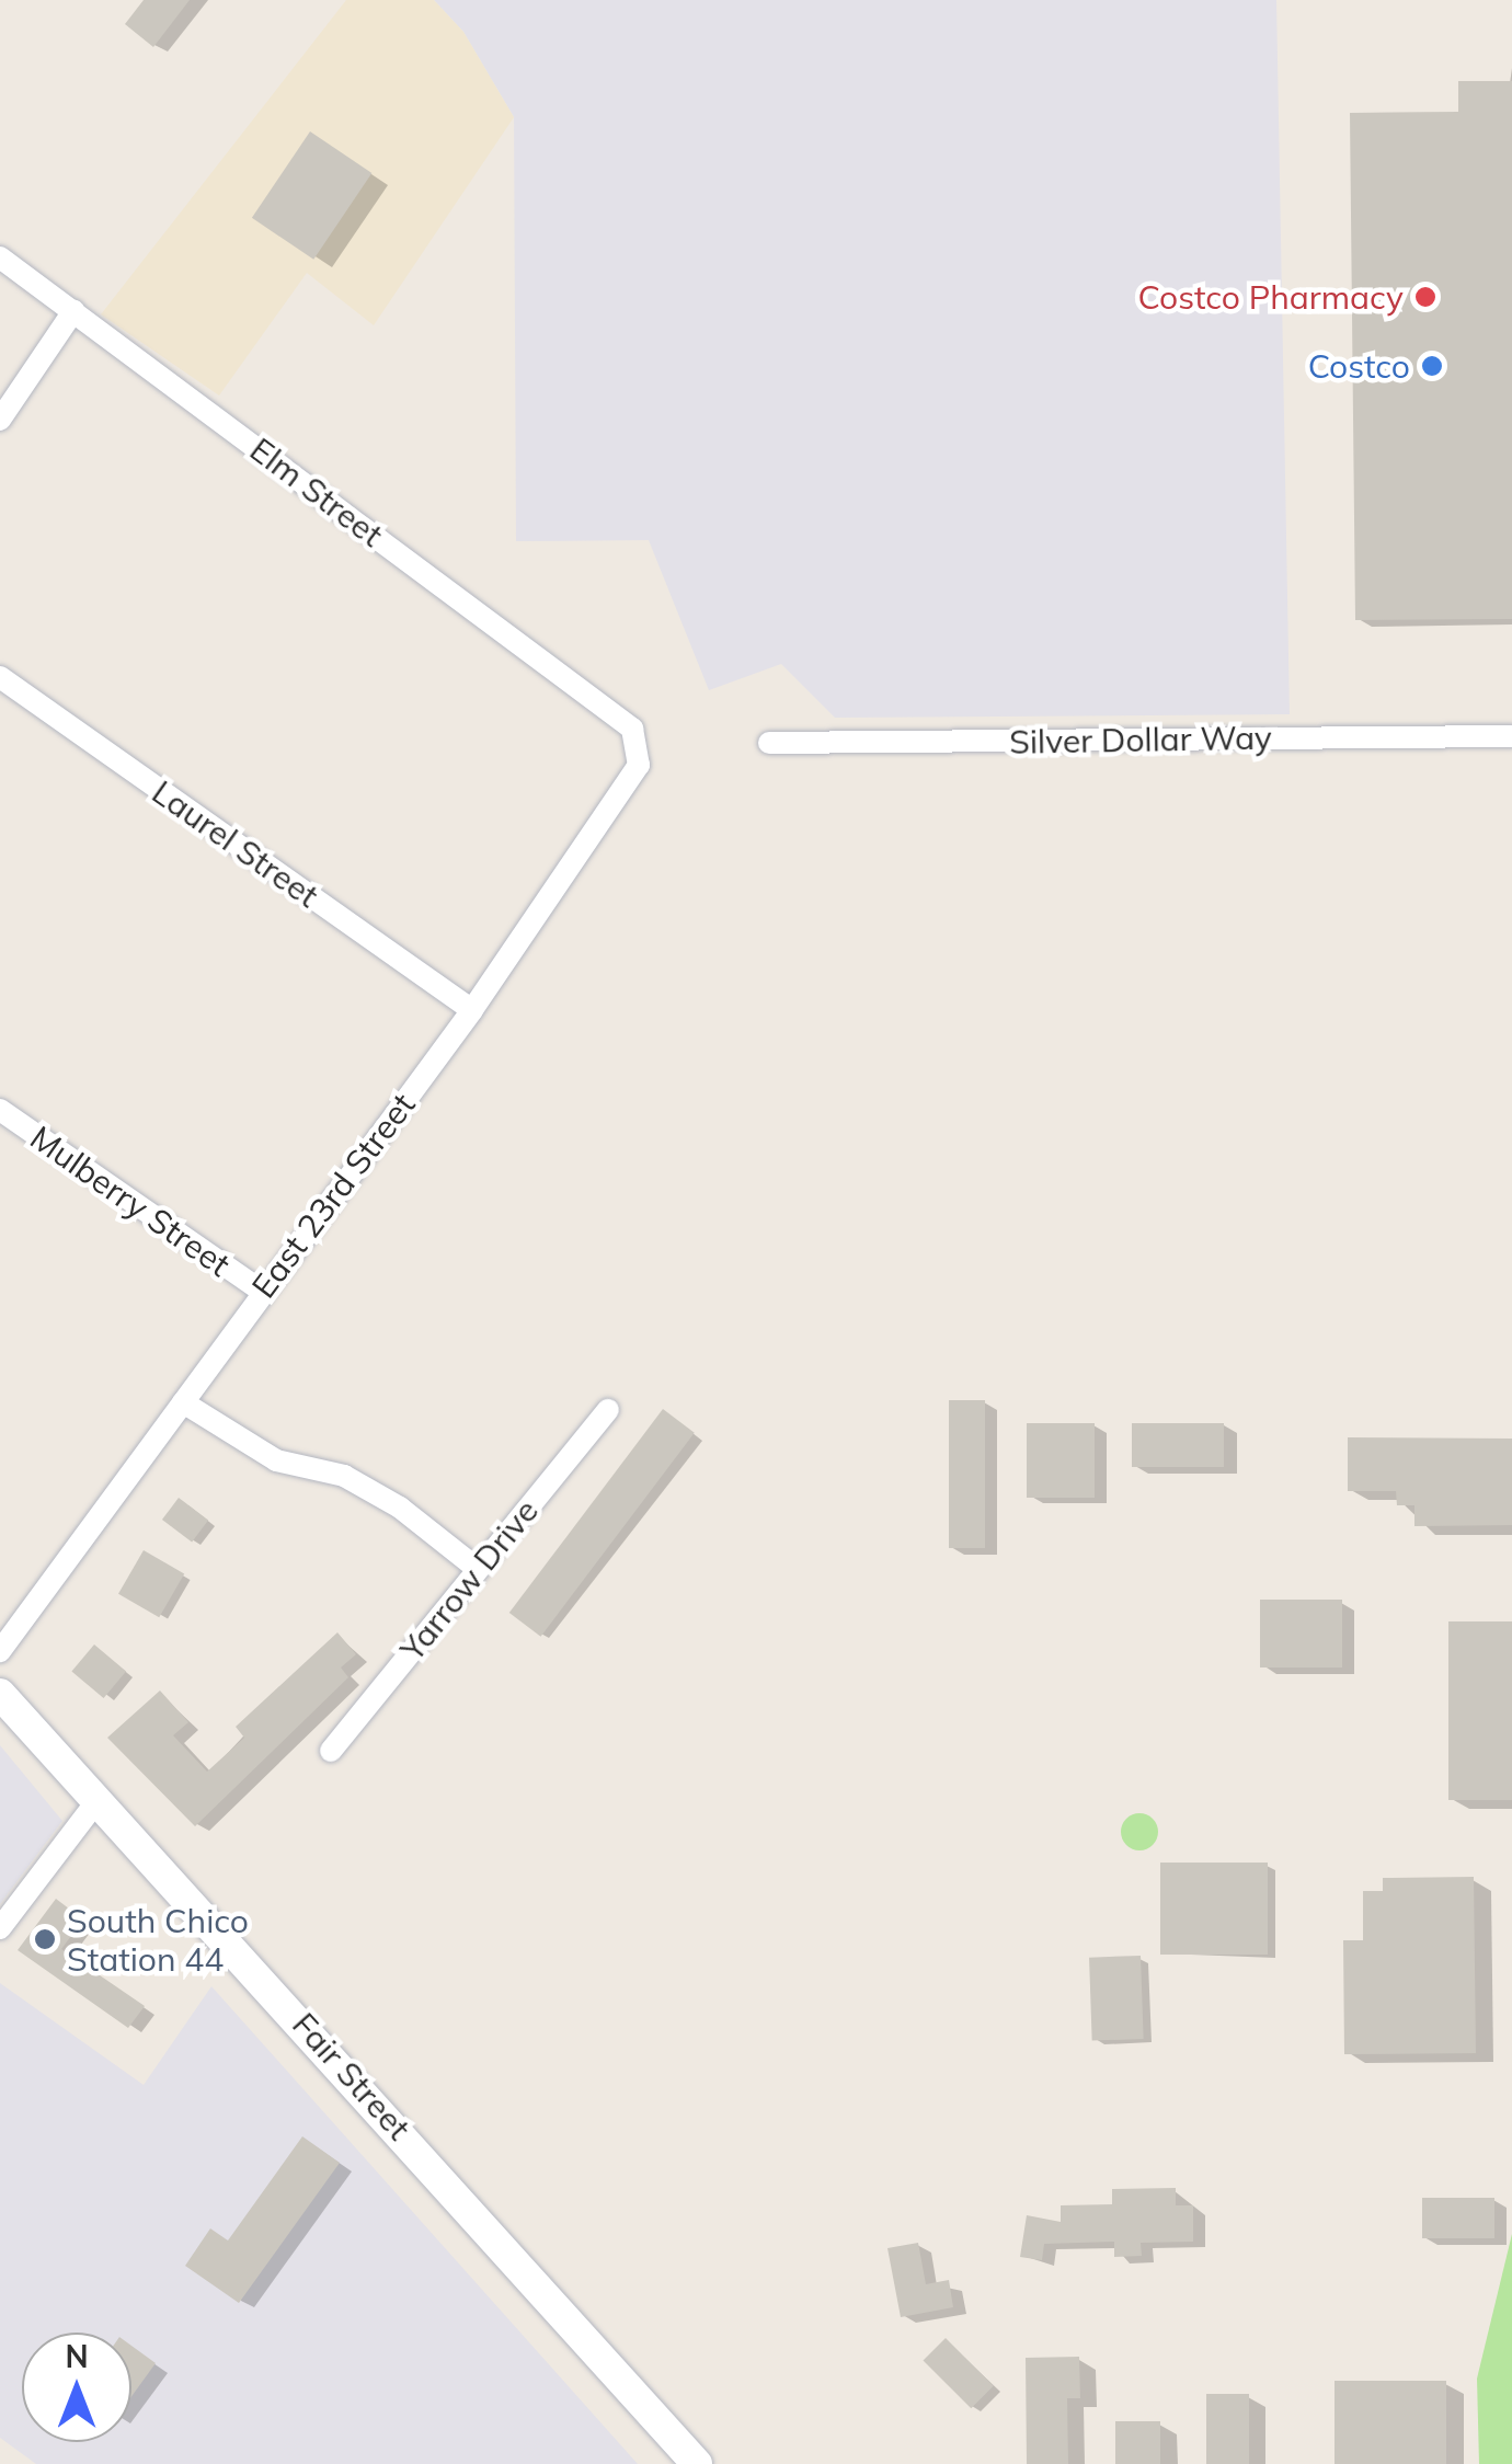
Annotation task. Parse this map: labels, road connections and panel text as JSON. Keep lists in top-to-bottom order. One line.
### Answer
{"streets":{"street":["Elm Street","Silver Dollar Way","Laurel Street","East 23rd Street","Mulberry Street","Yarrow Drive","Fair Street"]},"crossings":[["Elm Street","East 23rd Street"],["Laurel Street","East 23rd Street"],["East 23rd Street","Mulberry Street"]],"places":["Costco Pharmacy","Costco","South Chico Station 44"],"north":"top"}
